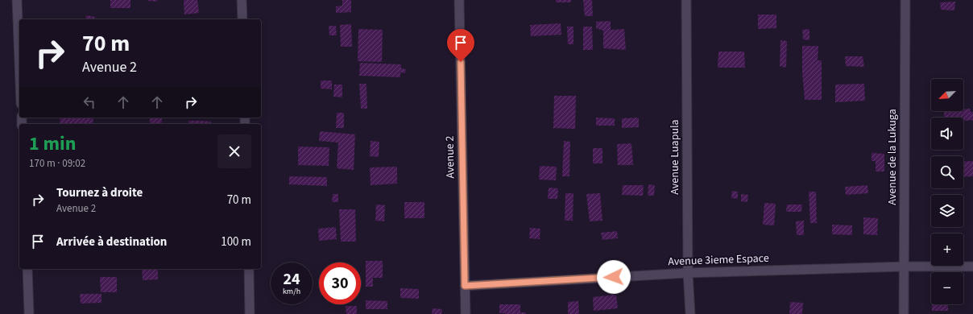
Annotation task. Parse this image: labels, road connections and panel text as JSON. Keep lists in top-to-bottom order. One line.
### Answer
{"streets":{"street":["Avenue 2","Avenue Luapula","Avenue de la Lukuga","Avenue 3ieme Espace"]},"crossings":[["Avenue 2","Avenue 3ieme Espace"],["Avenue Luapula","Avenue 3ieme Espace"],["Avenue de la Lukuga","Avenue 3ieme Espace"]],"north":"bottom left","page":{"turn":["70 m","Avenue 2"],"map_buttons":["+","−"],"heading":["1 min","170 m · 09:02"],"list":[{"name":"Tournez à droite","note":"Avenue 2","value":"70 m"},{"name":"Arrivée à destination","value":"100 m"}],"speed":"24 km/h","limit":"30"}}
